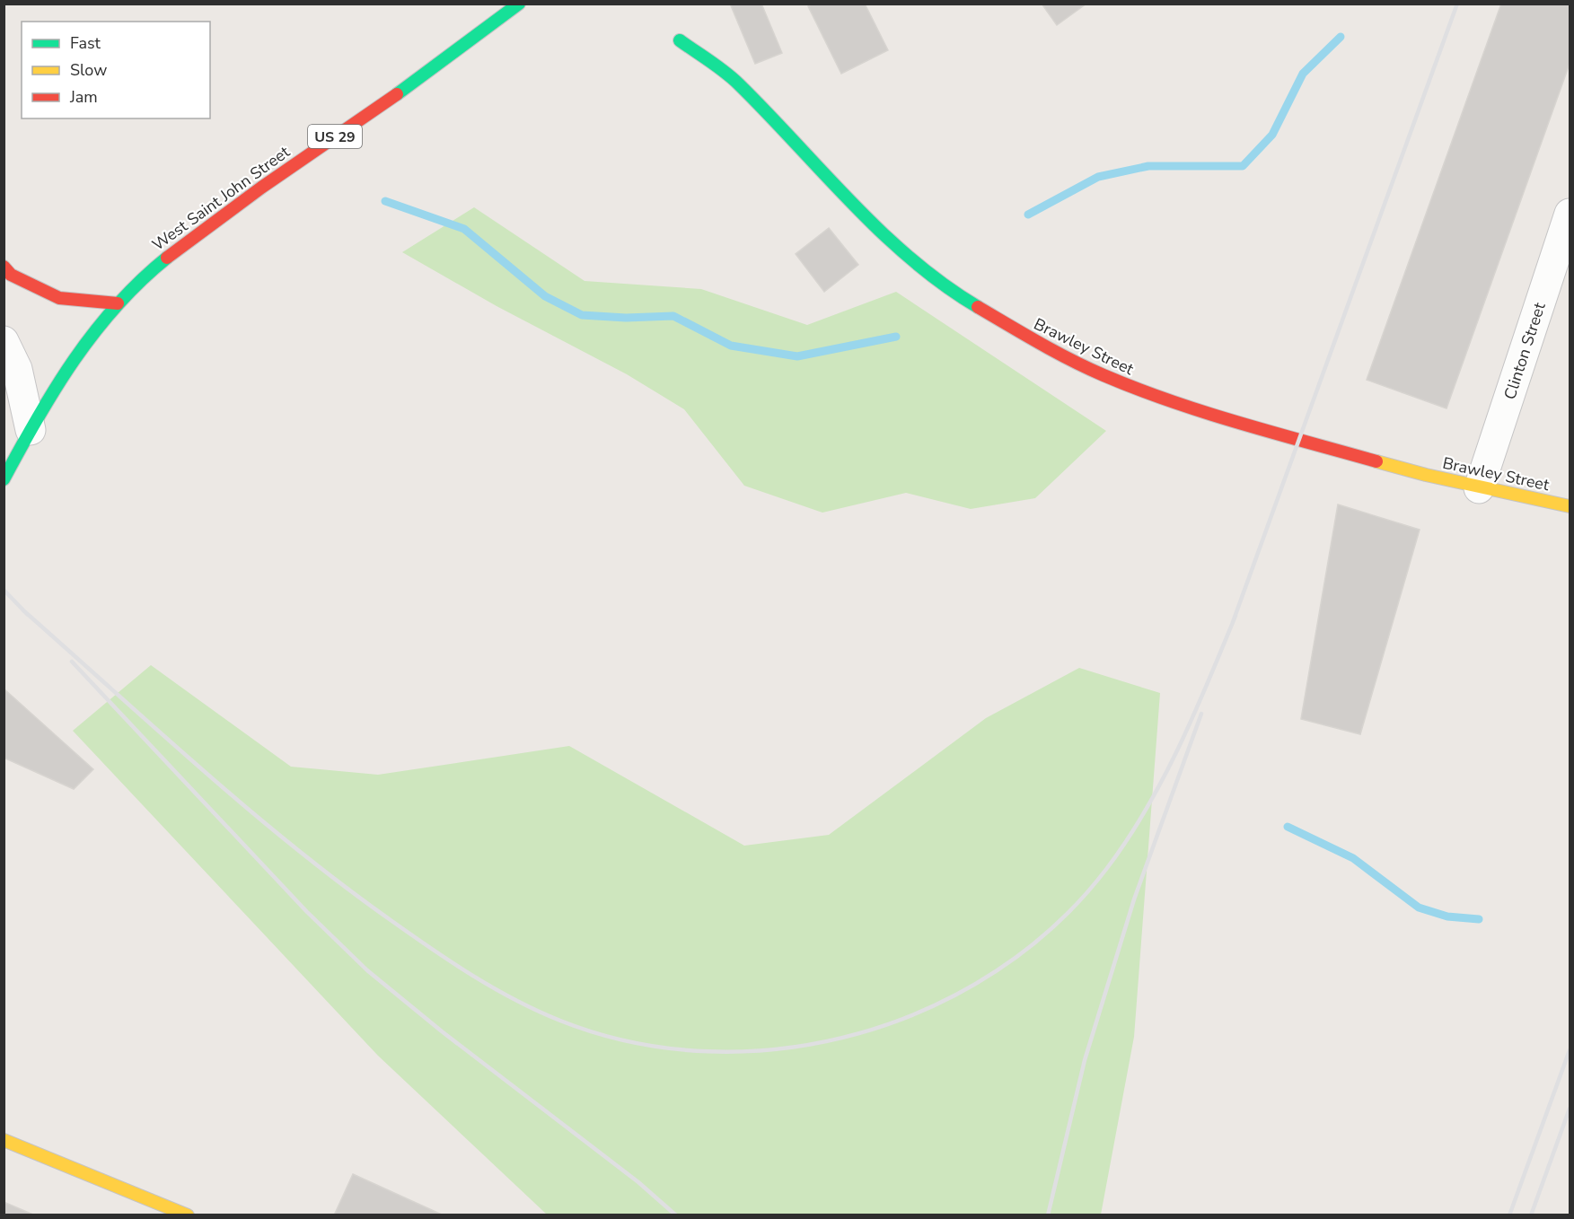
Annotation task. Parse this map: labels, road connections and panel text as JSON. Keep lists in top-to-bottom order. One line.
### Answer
{"streets":{"street":["US 29","West Saint John Street","Brawley Street","Clinton Street"]},"crossings":[["Brawley Street","Clinton Street"]],"legend":["Fast","Slow","Jam"]}
